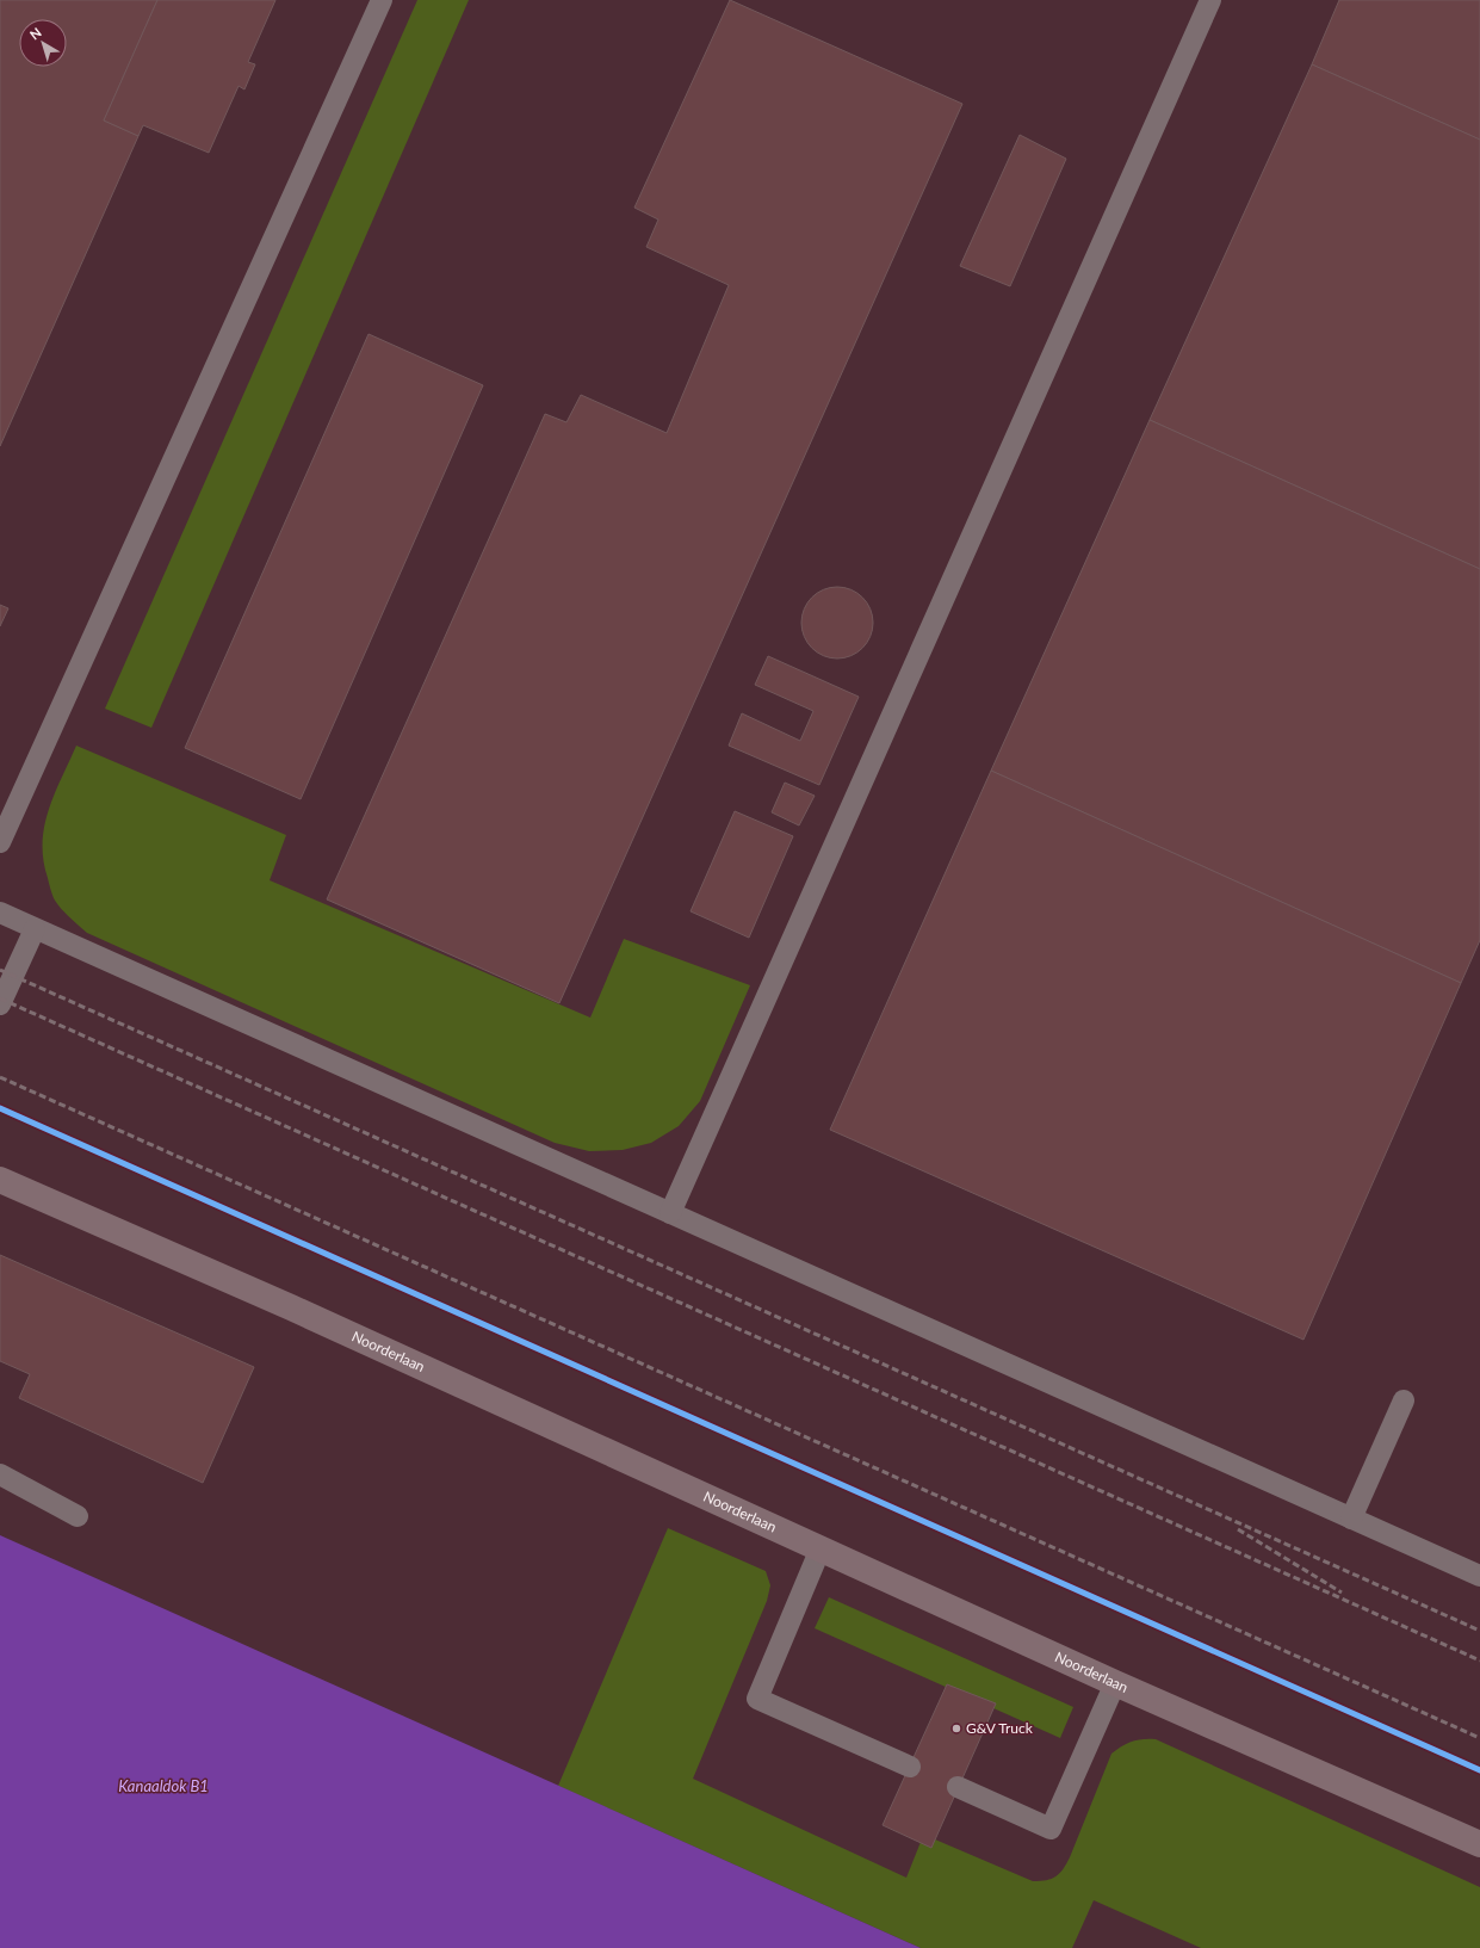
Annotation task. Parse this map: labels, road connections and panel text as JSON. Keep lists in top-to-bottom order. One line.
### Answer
{"streets":{"main road":["Noorderlaan"]},"water":["Kanaaldok B1"],"places":["G&V Truck"],"north":"top left"}
